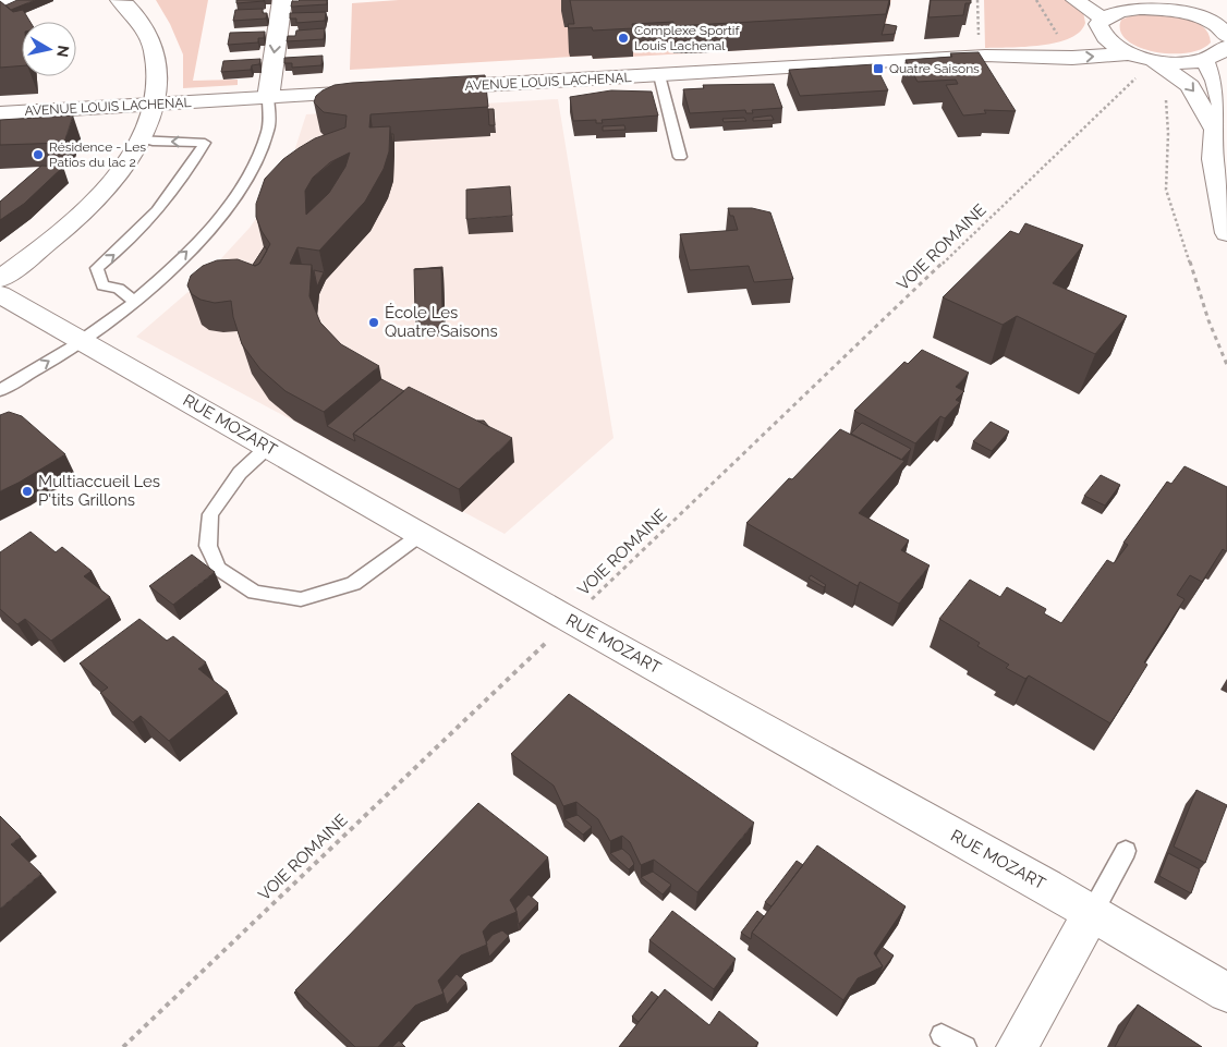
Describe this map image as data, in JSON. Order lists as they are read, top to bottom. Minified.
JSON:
{"streets":{"street":["AVENUE LOUIS LACHENAL","RUE MOZART"],"path":["VOIE ROMAINE"]},"crossings":[["VOIE ROMAINE","RUE MOZART"]],"places":{"other":["Complexe Sportif Louis Lachenal","Résidence - Les Patios du lac 2","École Les Quatre Saisons","Multiaccueil Les P'tits Grillons"],"transit":["Quatre Saisons"]},"north":"right"}
